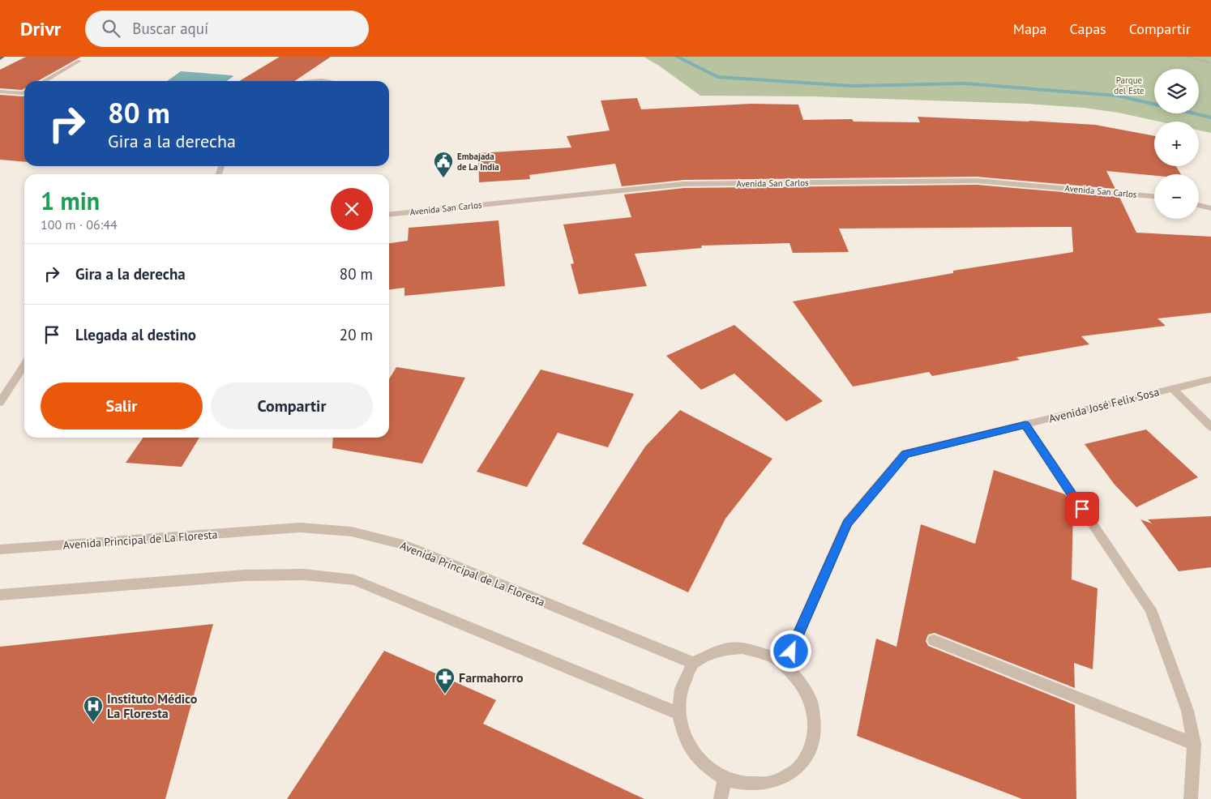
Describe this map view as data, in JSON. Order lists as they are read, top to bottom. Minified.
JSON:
{"streets":{"street":["Avenida San Carlos","Avenida José Felix Sosa","Avenida Principal de La Floresta"]},"crossings":[["Avenida José Felix Sosa","Avenida Principal de La Floresta"]],"parks":["Parque del Este"],"places":{"public building":["Embajada de La India"],"pharmacy":["Farmahorro"],"hospital":["Instituto Médico La Floresta"]},"page":{"header":"Drivr","search":"Buscar aquí","nav":["Mapa","Capas","Compartir"],"map_buttons":["+","−"],"turn":["80 m","Gira a la derecha"],"heading":["1 min","100 m · 06:44"],"list":[{"name":"Gira a la derecha","value":"80 m"},{"name":"Llegada al destino","value":"20 m"}],"buttons":["Salir","Compartir"]}}
